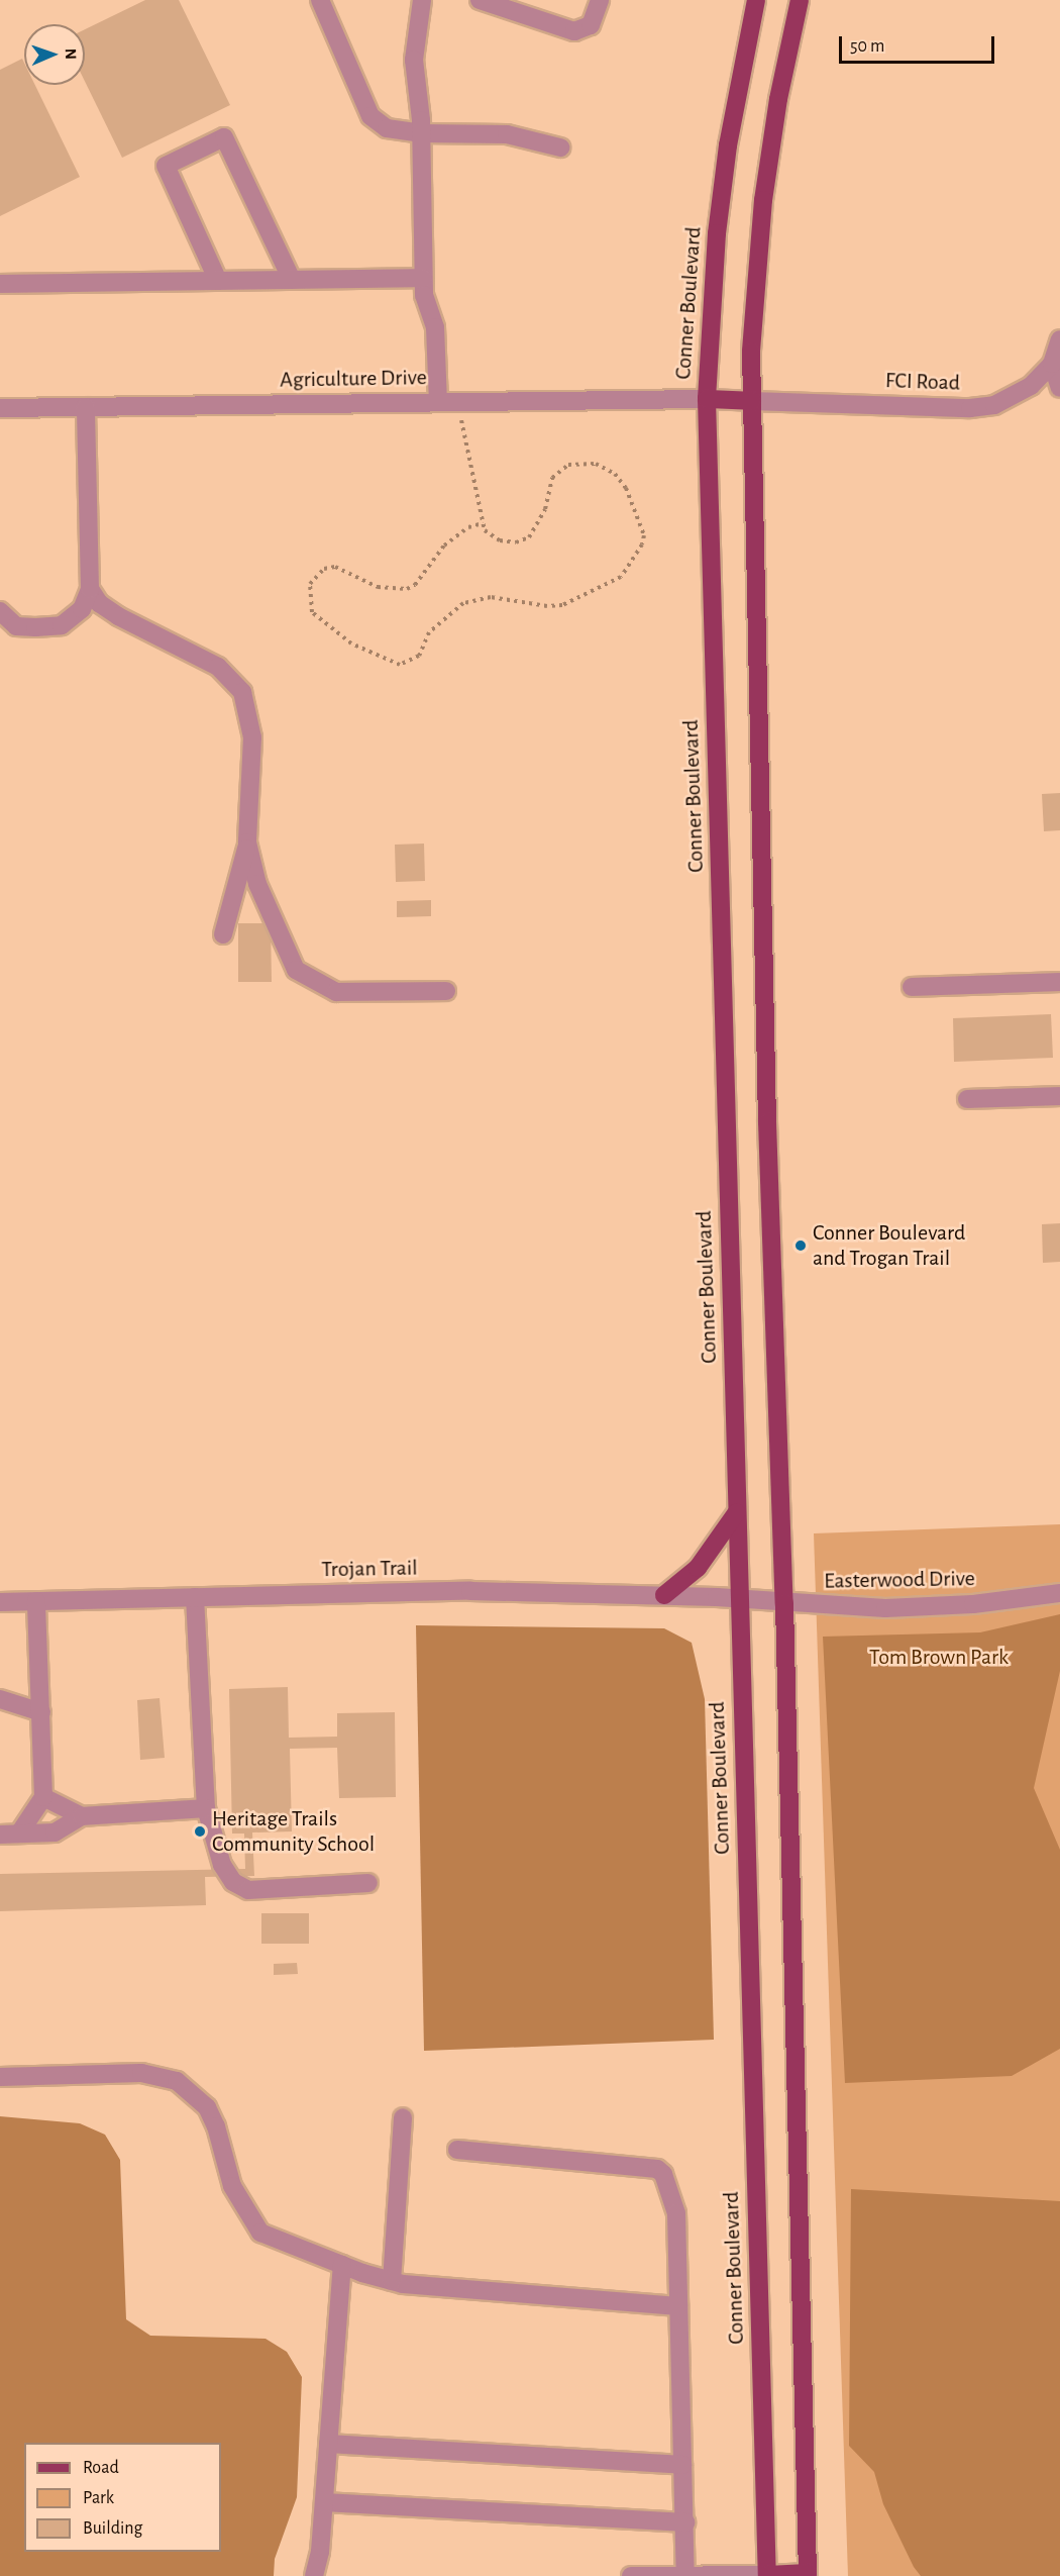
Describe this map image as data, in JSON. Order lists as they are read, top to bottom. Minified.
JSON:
{"streets":{"main road":["Conner Boulevard"],"street":["Agriculture Drive","FCI Road","Trojan Trail","Easterwood Drive"]},"crossings":[["Conner Boulevard","Agriculture Drive"],["Conner Boulevard","Trojan Trail"],["Conner Boulevard","Easterwood Drive"],["Trojan Trail","Easterwood Drive"]],"parks":["Tom Brown Park"],"places":["Conner Boulevard and Trogan Trail","Heritage Trails Community School"],"legend":["Road","Park","Building"],"scale_bar":"50 m","north":"right"}
